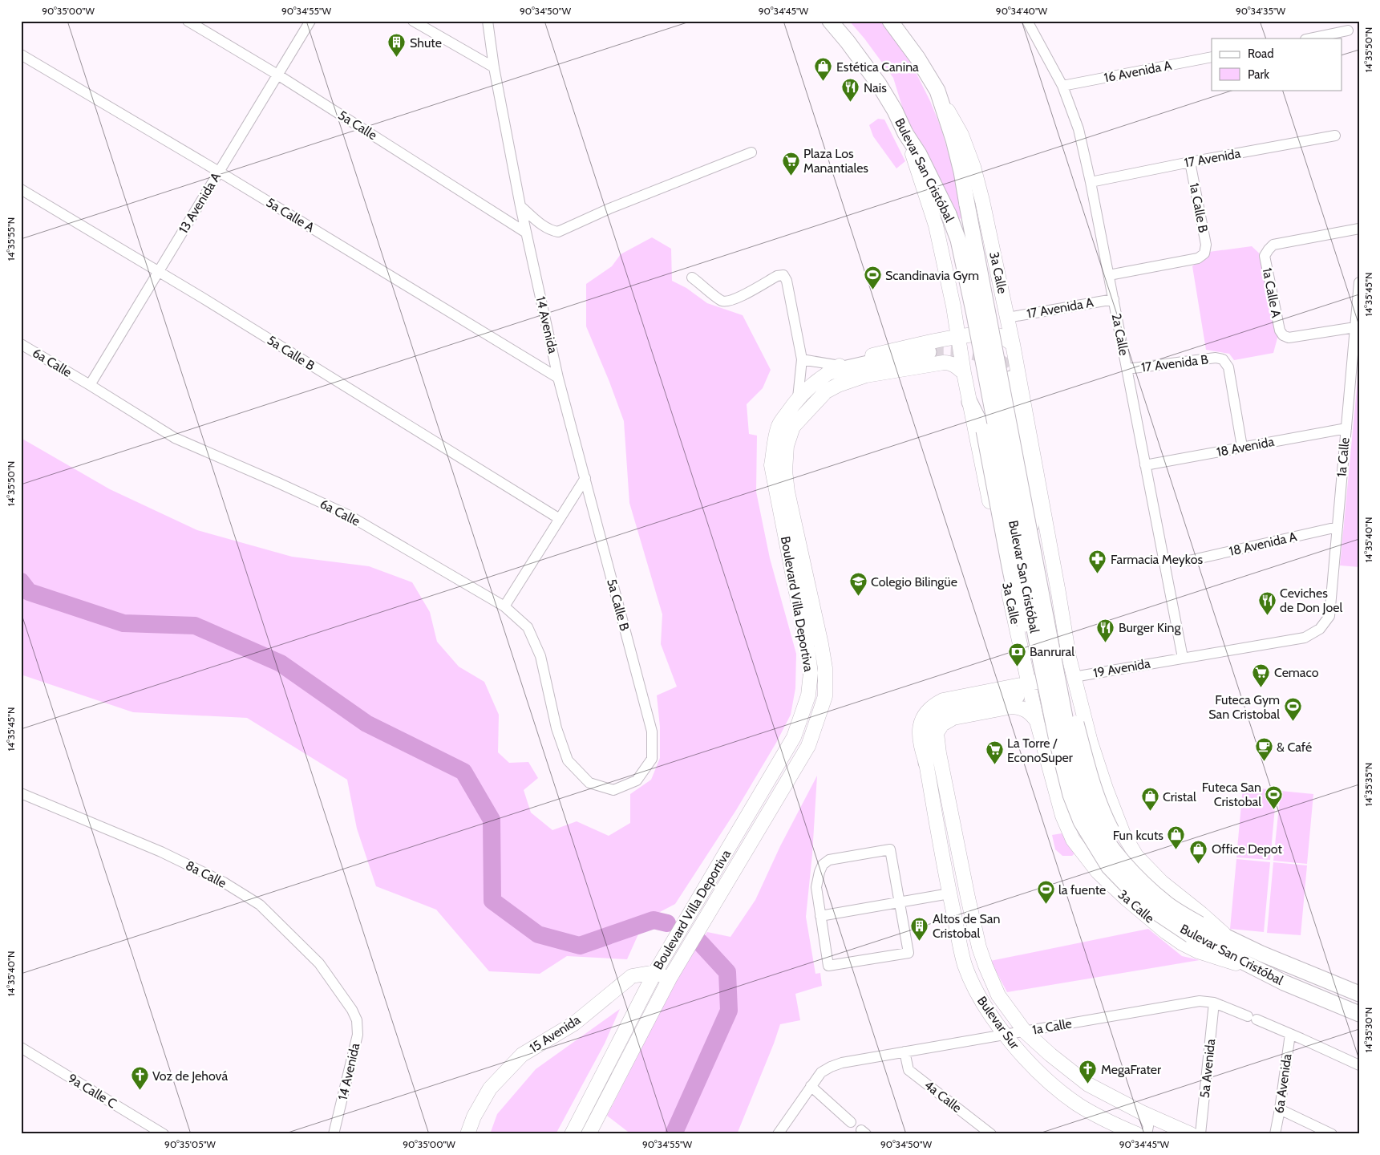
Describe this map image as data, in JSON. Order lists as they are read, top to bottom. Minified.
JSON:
{"streets":{"main road":["Bulevar San Cristóbal","3a Calle","Boulevard Villa Deportiva","19 Avenida","Bulevar Sur","15 Avenida"],"street":["16 Avenida A","5a Calle","17 Avenida","13 Avenida A","1a Calle B","5a Calle A","1a Calle A","17 Avenida A","14 Avenida","2a Calle","5a Calle B","6a Calle","17 Avenida B","18 Avenida","1a Calle","18 Avenida A","8a Calle","5a Avenida","6a Avenida","9a Calle C","4a Calle"]},"crossings":[["16 Avenida A","2a Calle"],["5a Calle","13 Avenida A"],["5a Calle","14 Avenida"],["17 Avenida","1a Calle B"],["17 Avenida","2a Calle"],["Bulevar San Cristóbal","3a Calle"],["13 Avenida A","5a Calle A"],["13 Avenida A","5a Calle B"],["13 Avenida A","6a Calle"],["1a Calle B","2a Calle"],["5a Calle A","14 Avenida"],["3a Calle","17 Avenida A"],["3a Calle","Boulevard Villa Deportiva"],["3a Calle","19 Avenida"],["3a Calle","Bulevar Sur"],["1a Calle A","1a Calle"],["17 Avenida A","2a Calle"],["14 Avenida","5a Calle B"],["14 Avenida","8a Calle"],["2a Calle","17 Avenida B"],["2a Calle","18 Avenida"],["2a Calle","19 Avenida"],["5a Calle B","6a Calle"],["17 Avenida B","18 Avenida"],["18 Avenida","1a Calle"],["1a Calle","18 Avenida A"],["1a Calle","19 Avenida"],["1a Calle","Bulevar Sur"],["1a Calle","5a Avenida"],["1a Calle","6a Avenida"],["1a Calle","4a Calle"],["Boulevard Villa Deportiva","15 Avenida"],["19 Avenida","Bulevar Sur"]],"places":{"building":["Shute","Altos de San Cristobal"],"shop":["Estética Canina","Cristal","Fun kcuts","Office Depot"],"restaurant":["Nais","Ceviches de Don Joel","Burger King"],"supermarket":["Plaza Los Manantiales","Cemaco","La Torre / EconoSuper"],"sports":["Scandinavia Gym","Futeca Gym San Cristobal","Futeca San Cristobal","la fuente"],"pharmacy":["Farmacia Meykos"],"school or university":["Colegio Bilingüe"],"bank":["Banrural"],"cafe":["& Café"],"church":["MegaFrater","Voz de Jehová"]},"legend":["Road","Park"],"coordinates":["90°35'00\"W","90°34'55\"W","90°34'50\"W","90°34'45\"W","90°34'40\"W","90°34'35\"W","14°35'50\"N","14°35'55\"N","14°35'45\"N","14°35'40\"N","14°35'35\"N","14°35'30\"N","90°35'05\"W"]}
